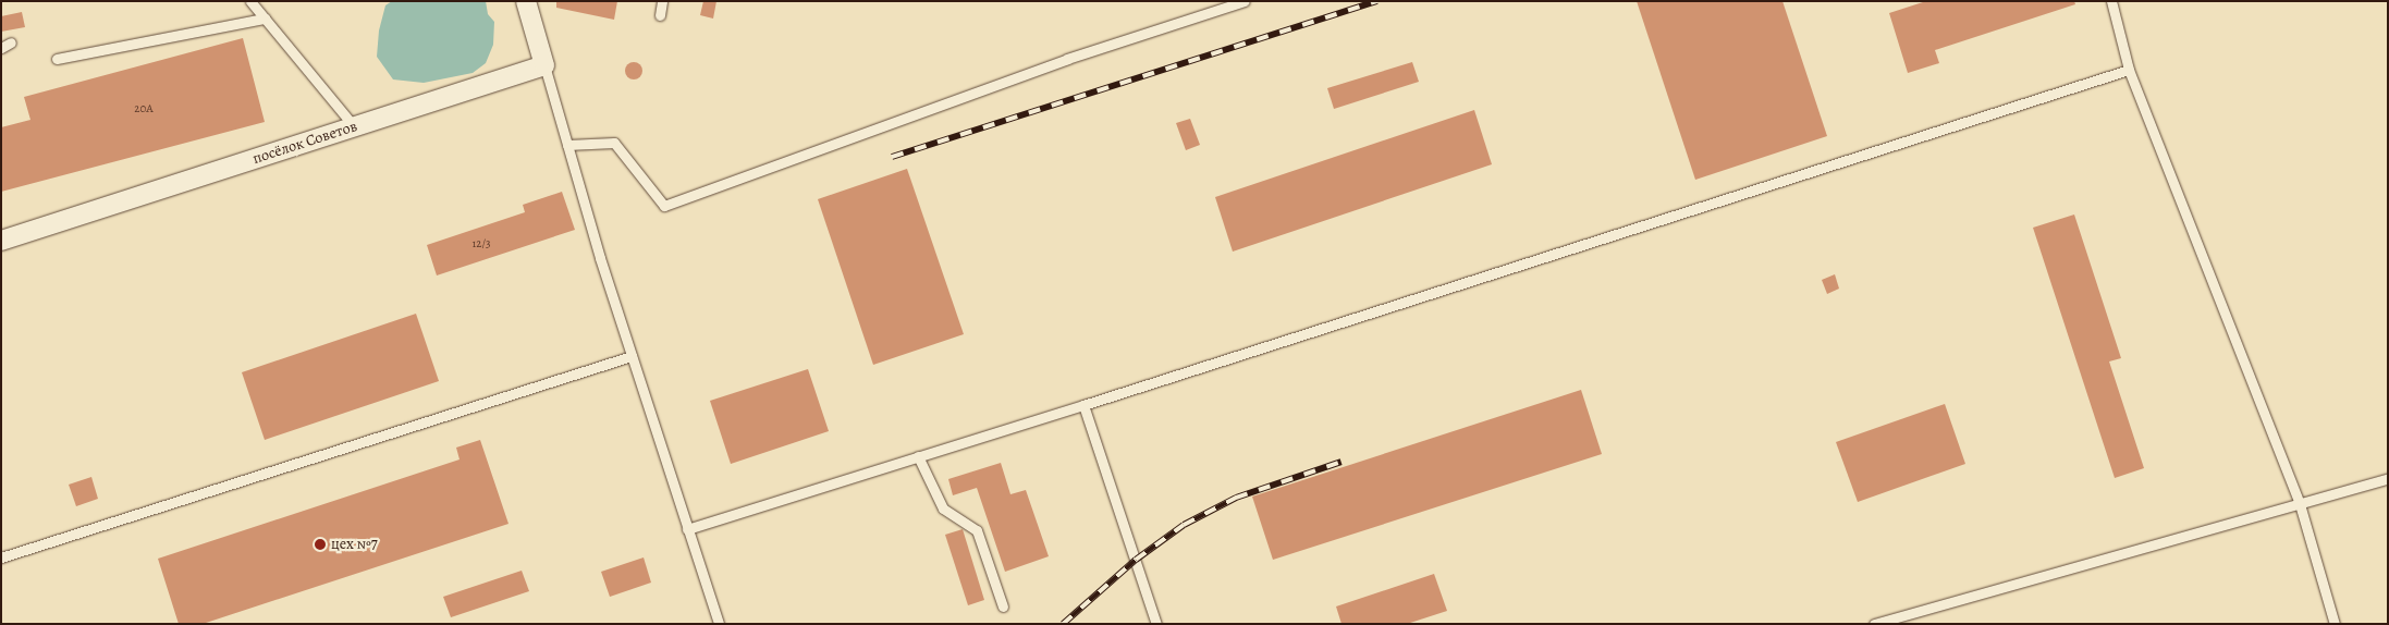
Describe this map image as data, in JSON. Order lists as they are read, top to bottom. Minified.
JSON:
{"streets":{"street":["посёлок Советов"]},"places":["цех №7"],"house_numbers":["20А","12/3"]}
